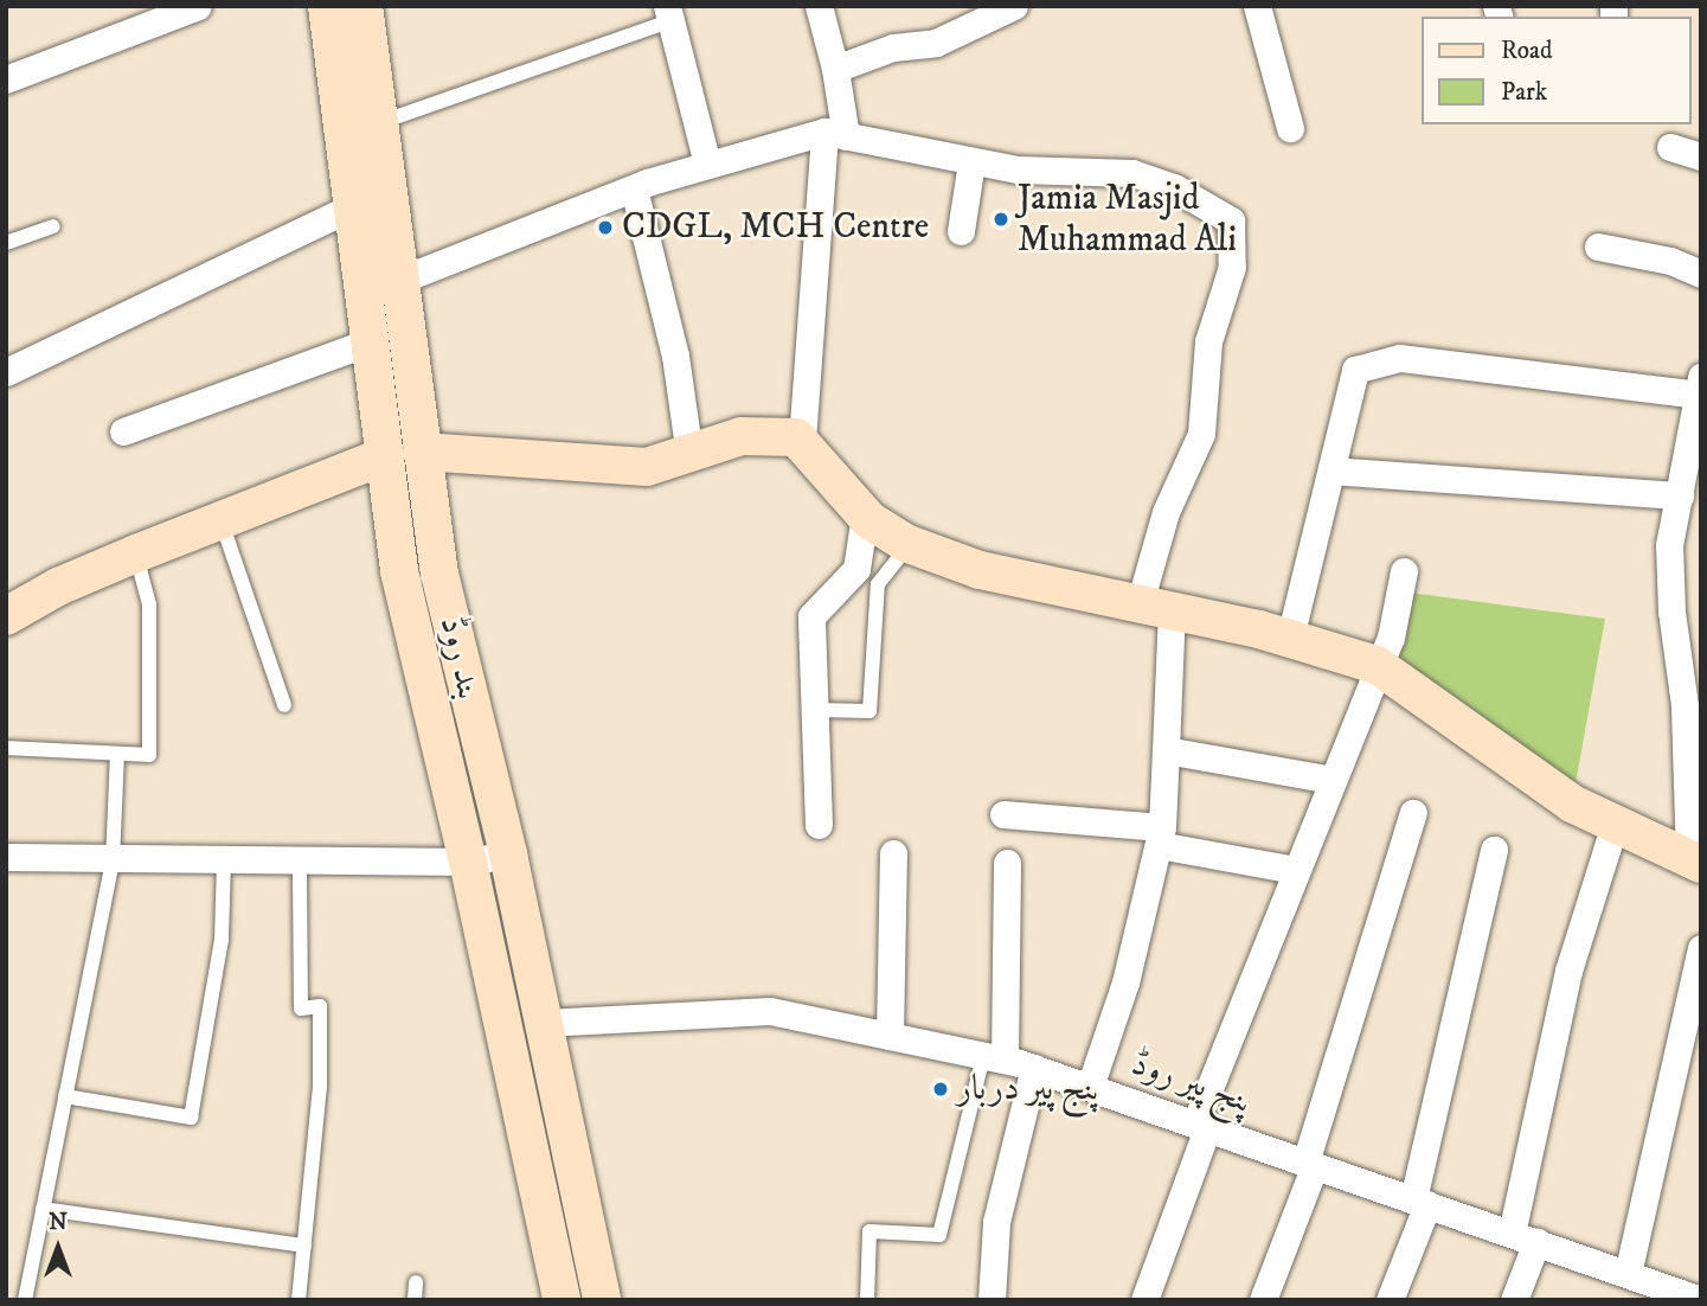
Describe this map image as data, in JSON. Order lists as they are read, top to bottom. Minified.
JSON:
{"streets":{"main road":["بند روڈ"],"street":["پنج پیر روڈ"]},"crossings":[["بند روڈ","پنج پیر روڈ"]],"places":["Jamia Masjid Muhammad Ali","CDGL, MCH Centre","پنج پیر دربار"],"legend":["Road","Park"],"north":"top"}
